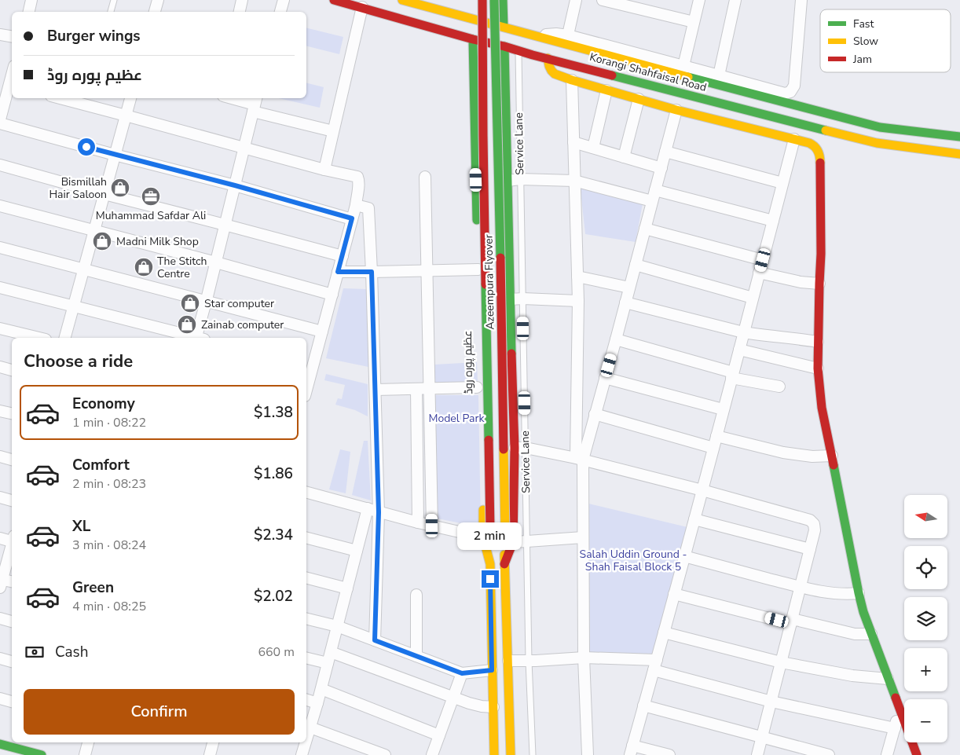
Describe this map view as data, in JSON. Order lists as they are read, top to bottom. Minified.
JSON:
{"streets":{"main road":["Korangi Shahfaisal Road","Azeempura Flyover","عظیم پورہ روڈ"],"lane":["Service Lane"]},"crossings":[["Korangi Shahfaisal Road","Service Lane"],["Korangi Shahfaisal Road","عظیم پورہ روڈ"],["Azeempura Flyover","عظیم پورہ روڈ"]],"parks":["Model Park","Salah Uddin Ground - Shah Faisal Block 5"],"places":{"shop":["Bismillah Hair Saloon","Madni Milk Shop","The Stitch Centre","Star computer","Zainab computer"],"office":["Muhammad Safdar Ali"]},"legend":["Fast","Slow","Jam"],"north":"left","page":{"banner":["Burger wings","عظیم پورہ روڈ"],"heading":"Choose a ride","list":[{"name":"Economy","note":"1 min · 08:22","value":"$1.38"},{"name":"Comfort","note":"2 min · 08:23","value":"$1.86"},{"name":"XL","note":"3 min · 08:24","value":"$2.34"},{"name":"Green","note":"4 min · 08:25","value":"$2.02"}],"map_buttons":["+","−"],"bubble":"2 min","pay":["Cash","660 m"],"buttons":"Confirm"}}
